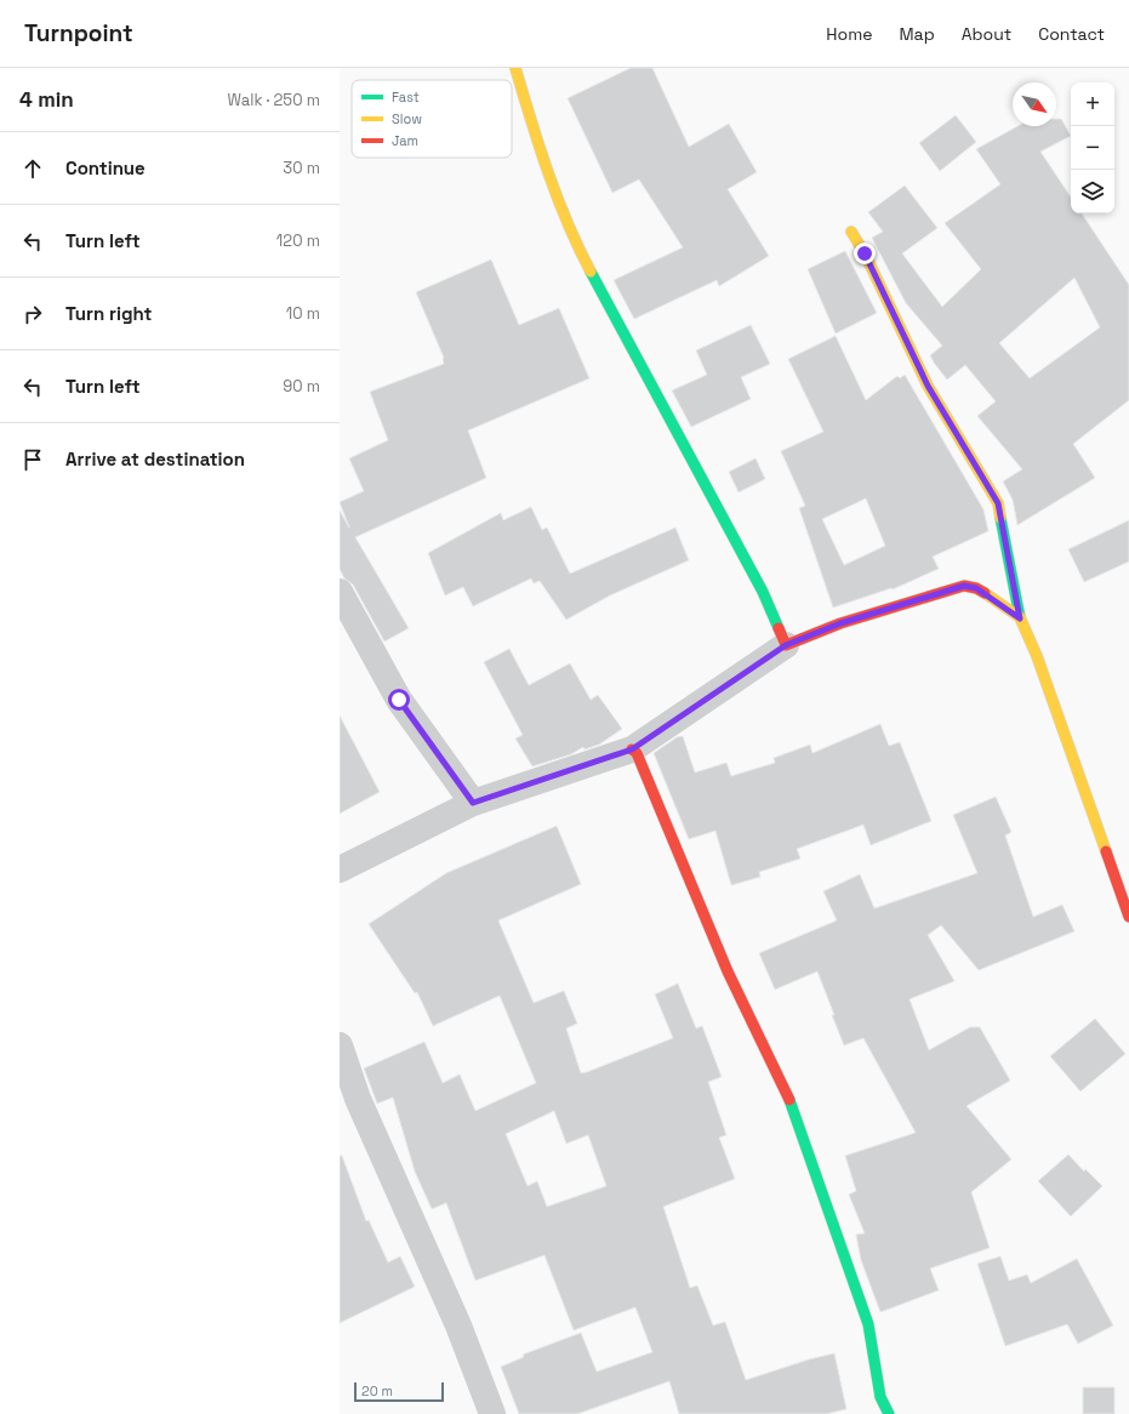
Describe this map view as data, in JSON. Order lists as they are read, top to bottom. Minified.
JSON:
{"legend":["Fast","Slow","Jam"],"scale_bar":"20 m","north":"bottom right","page":{"header":"Turnpoint","nav":["Home","Map","About","Contact"],"heading":["4 min","Walk · 250 m"],"map_buttons":["+","−"],"list":[["Continue","30 m"],["Turn left","120 m"],["Turn right","10 m"],["Turn left","90 m"],"Arrive at destination"],"scale":"20 m"}}
